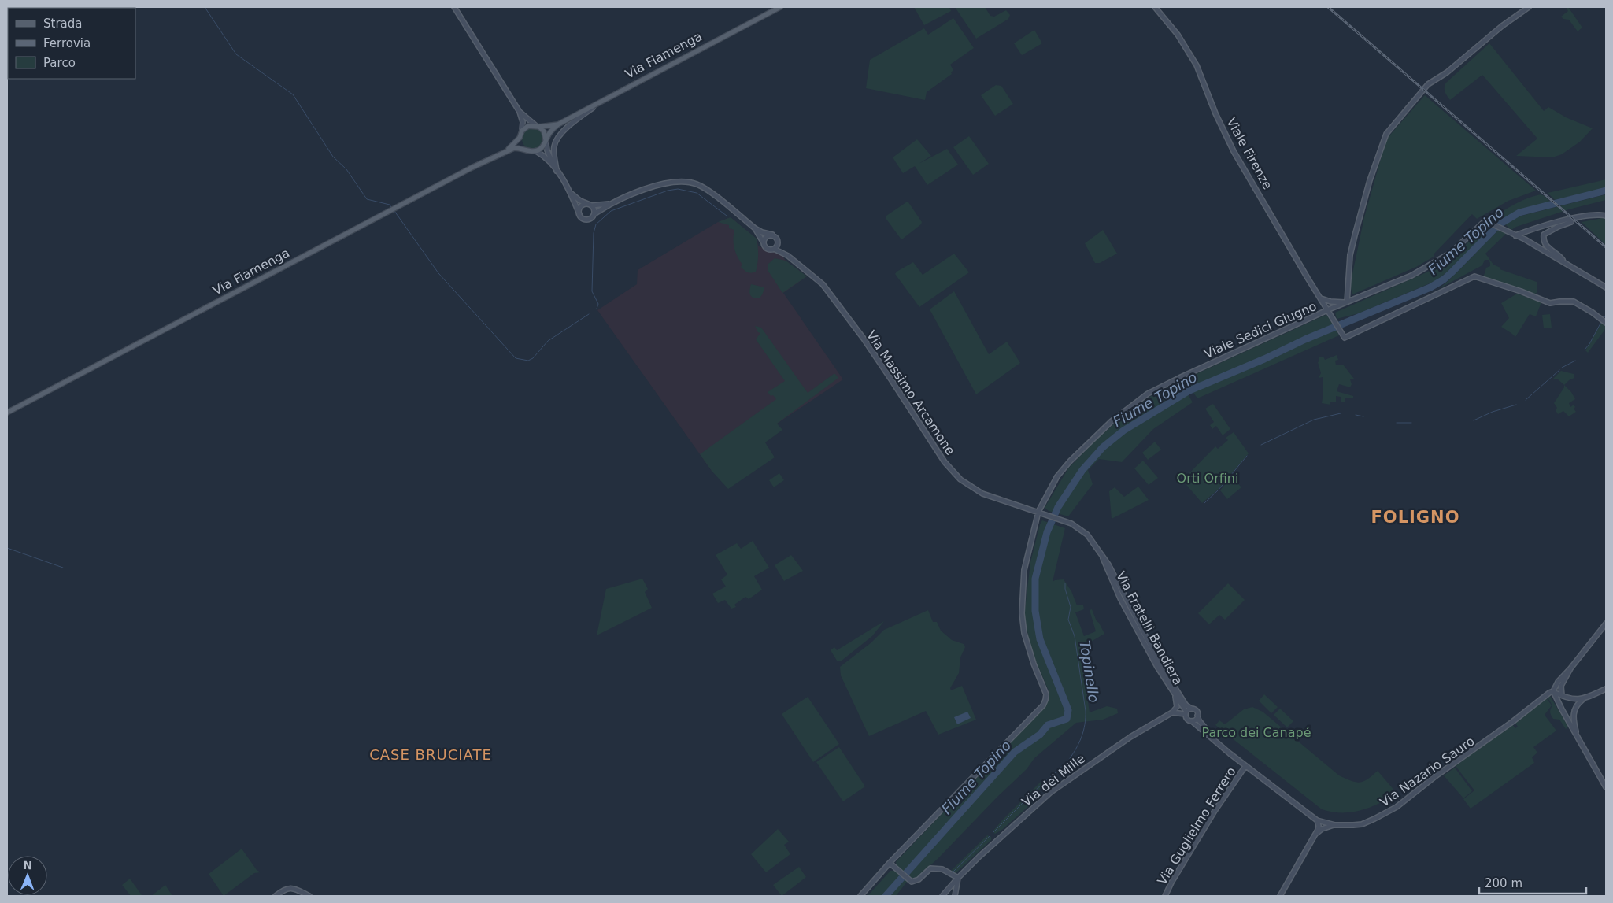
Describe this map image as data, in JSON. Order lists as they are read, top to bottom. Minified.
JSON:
{"streets":{"main road":["Via Fiamenga","Viale Firenze","Viale Sedici Giugno","Via Massimo Arcamone","Via Fratelli Bandiera","Via Nazario Sauro","Via dei Mille","Via Guglielmo Ferrero"]},"crossings":[["Viale Firenze","Viale Sedici Giugno"],["Viale Sedici Giugno","Via Massimo Arcamone"],["Viale Sedici Giugno","Via Fratelli Bandiera"],["Via Massimo Arcamone","Via Fratelli Bandiera"],["Via Fratelli Bandiera","Via Nazario Sauro"],["Via Nazario Sauro","Via Guglielmo Ferrero"]],"districts":["FOLIGNO","CASE BRUCIATE"],"water":["Fiume Topino","Topinello"],"parks":["Orti Orfini","Parco dei Canapé"],"legend":["Strada","Ferrovia","Parco"],"scale_bar":"200 m","north":"top"}
